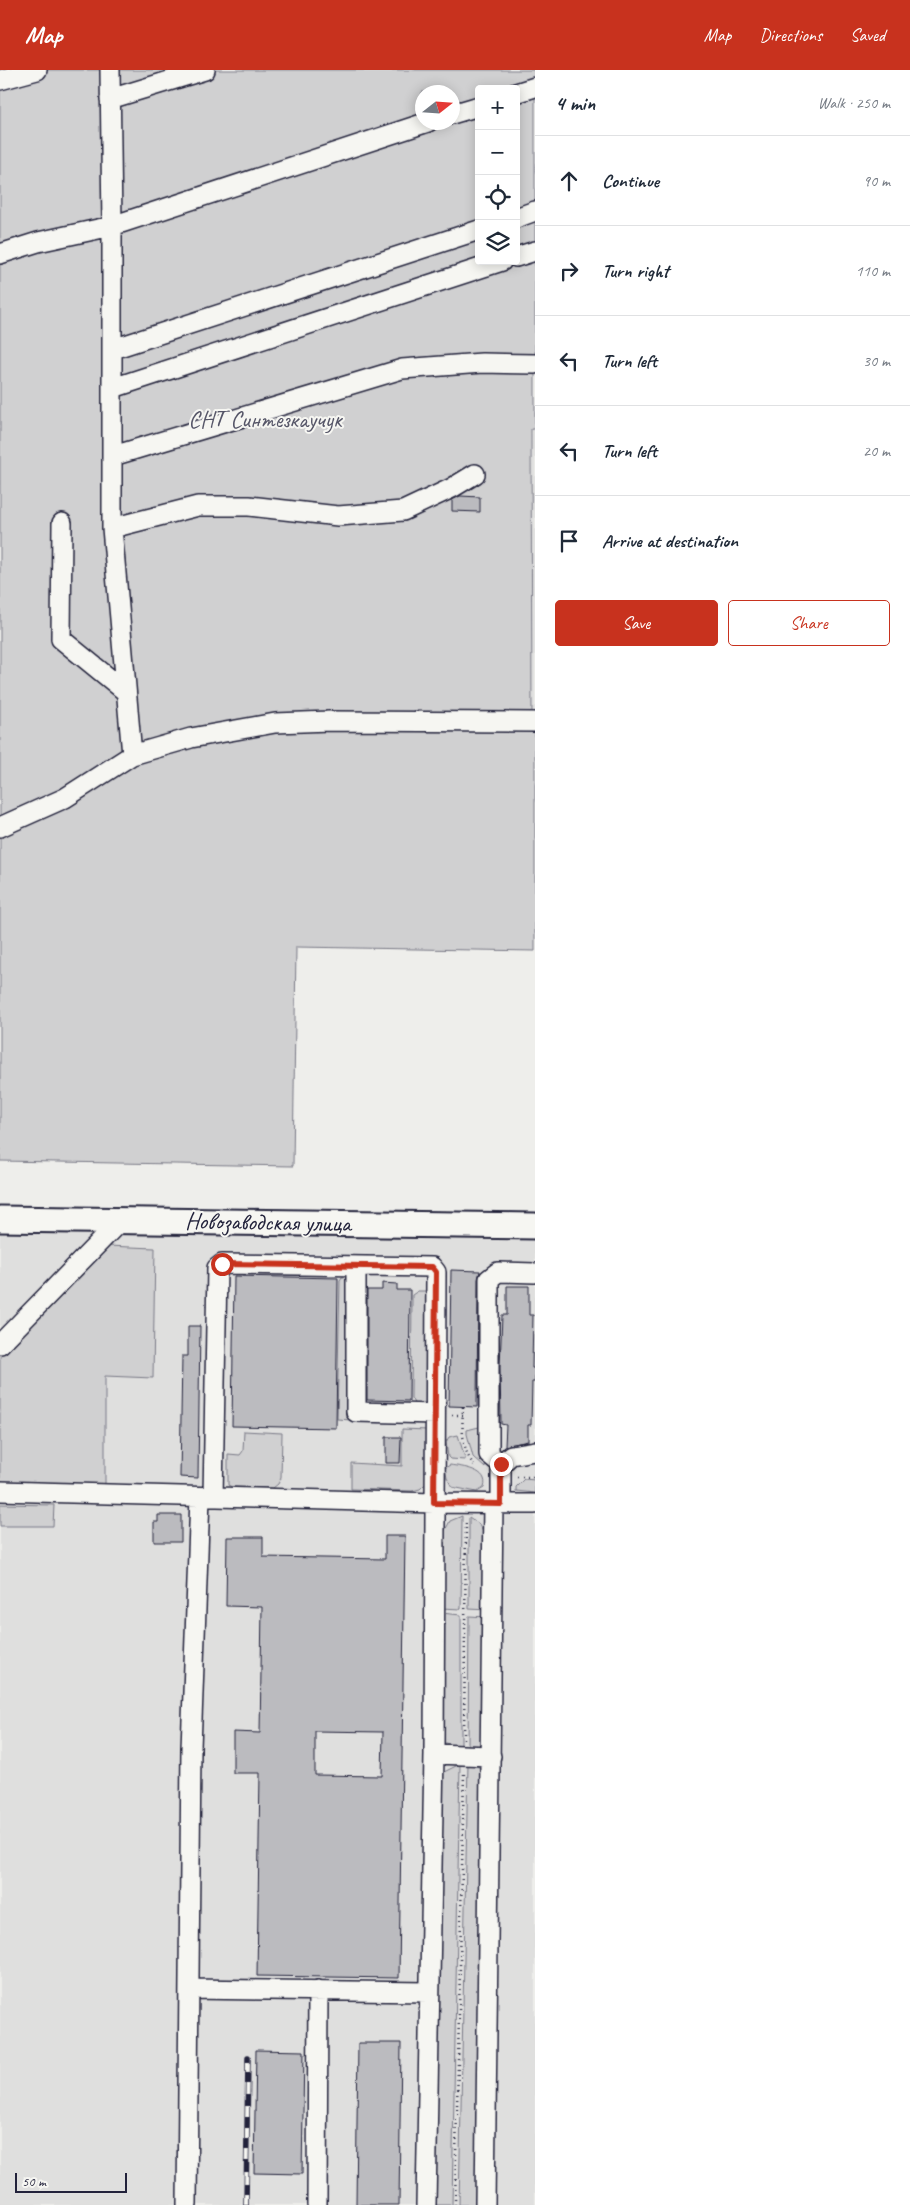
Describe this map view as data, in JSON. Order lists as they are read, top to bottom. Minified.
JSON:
{"streets":{"main road":["Новозаводская улица"]},"parks":["СНТ Синтезкаучук"],"scale_bar":"50 m","north":"right","page":{"header":"Map","nav":["Map","Directions","Saved"],"heading":["4 min","Walk · 250 m"],"map_buttons":["+","−"],"list":[["Continue","90 m"],["Turn right","110 m"],["Turn left","30 m"],["Turn left","20 m"],"Arrive at destination"],"buttons":["Save","Share"],"scale":"50 m"}}
